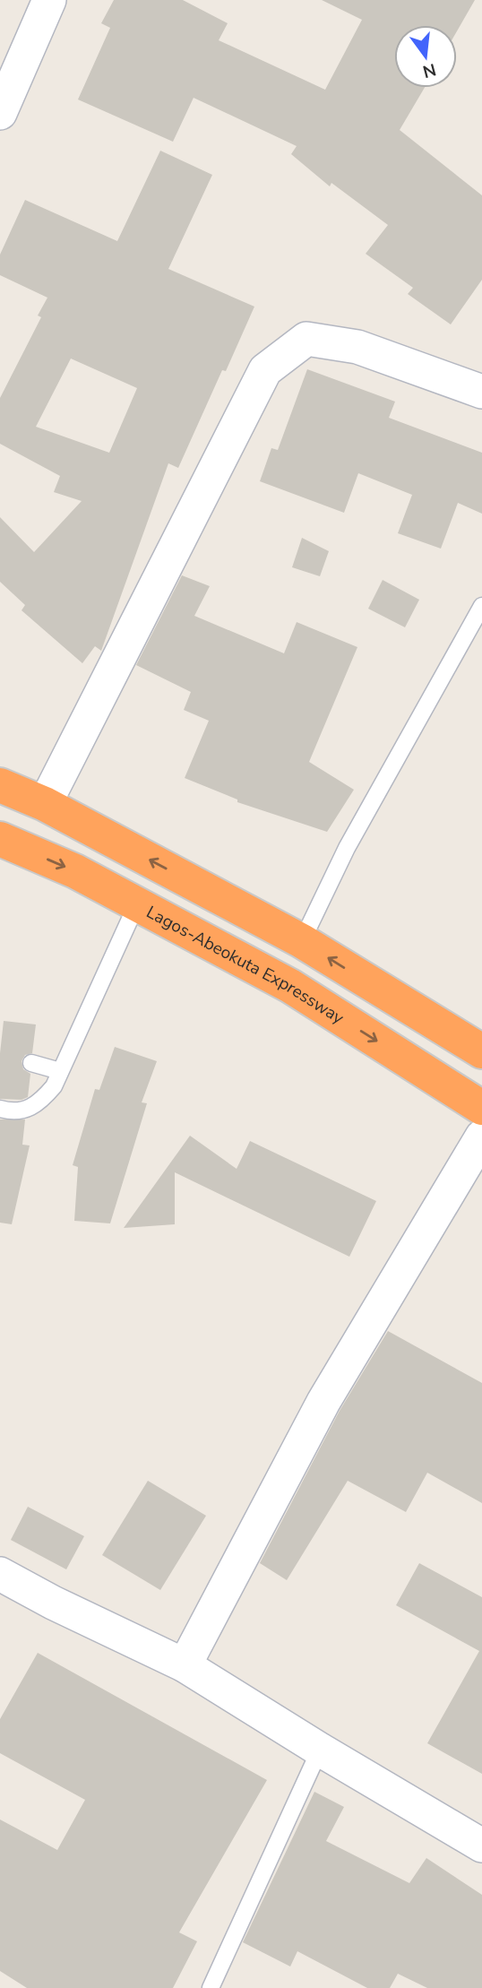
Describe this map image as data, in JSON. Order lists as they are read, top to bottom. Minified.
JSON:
{"streets":{"highway":["Lagos-Abeokuta Expressway"]},"north":"bottom"}
